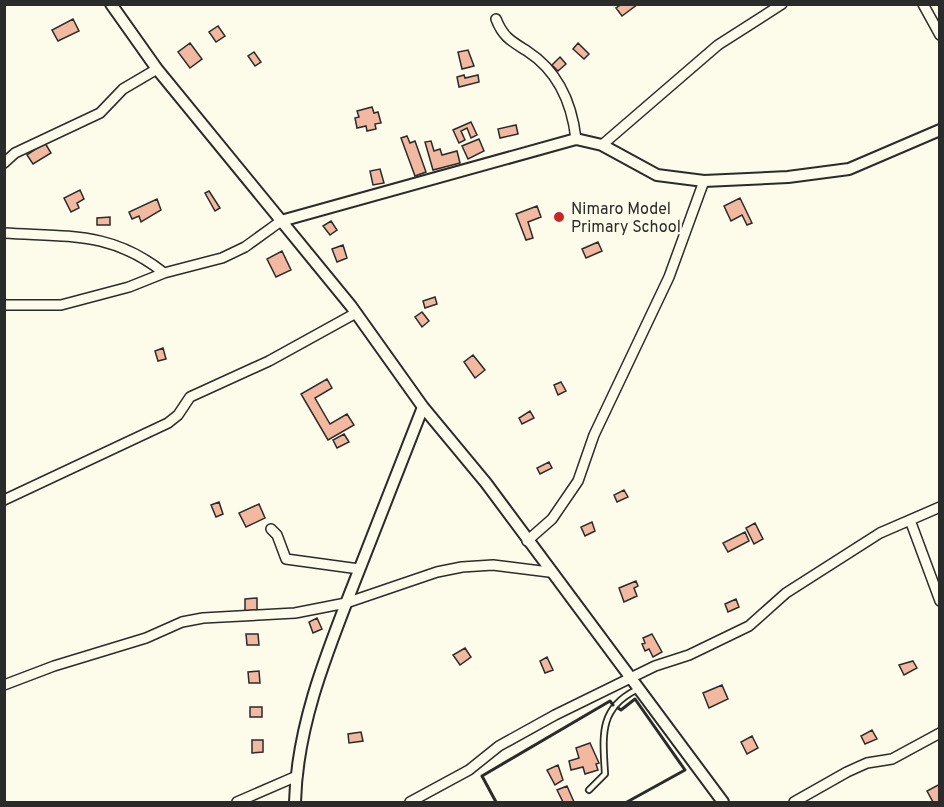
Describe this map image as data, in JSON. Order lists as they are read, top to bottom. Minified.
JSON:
{"places":["Nimaro Model Primary School"]}
